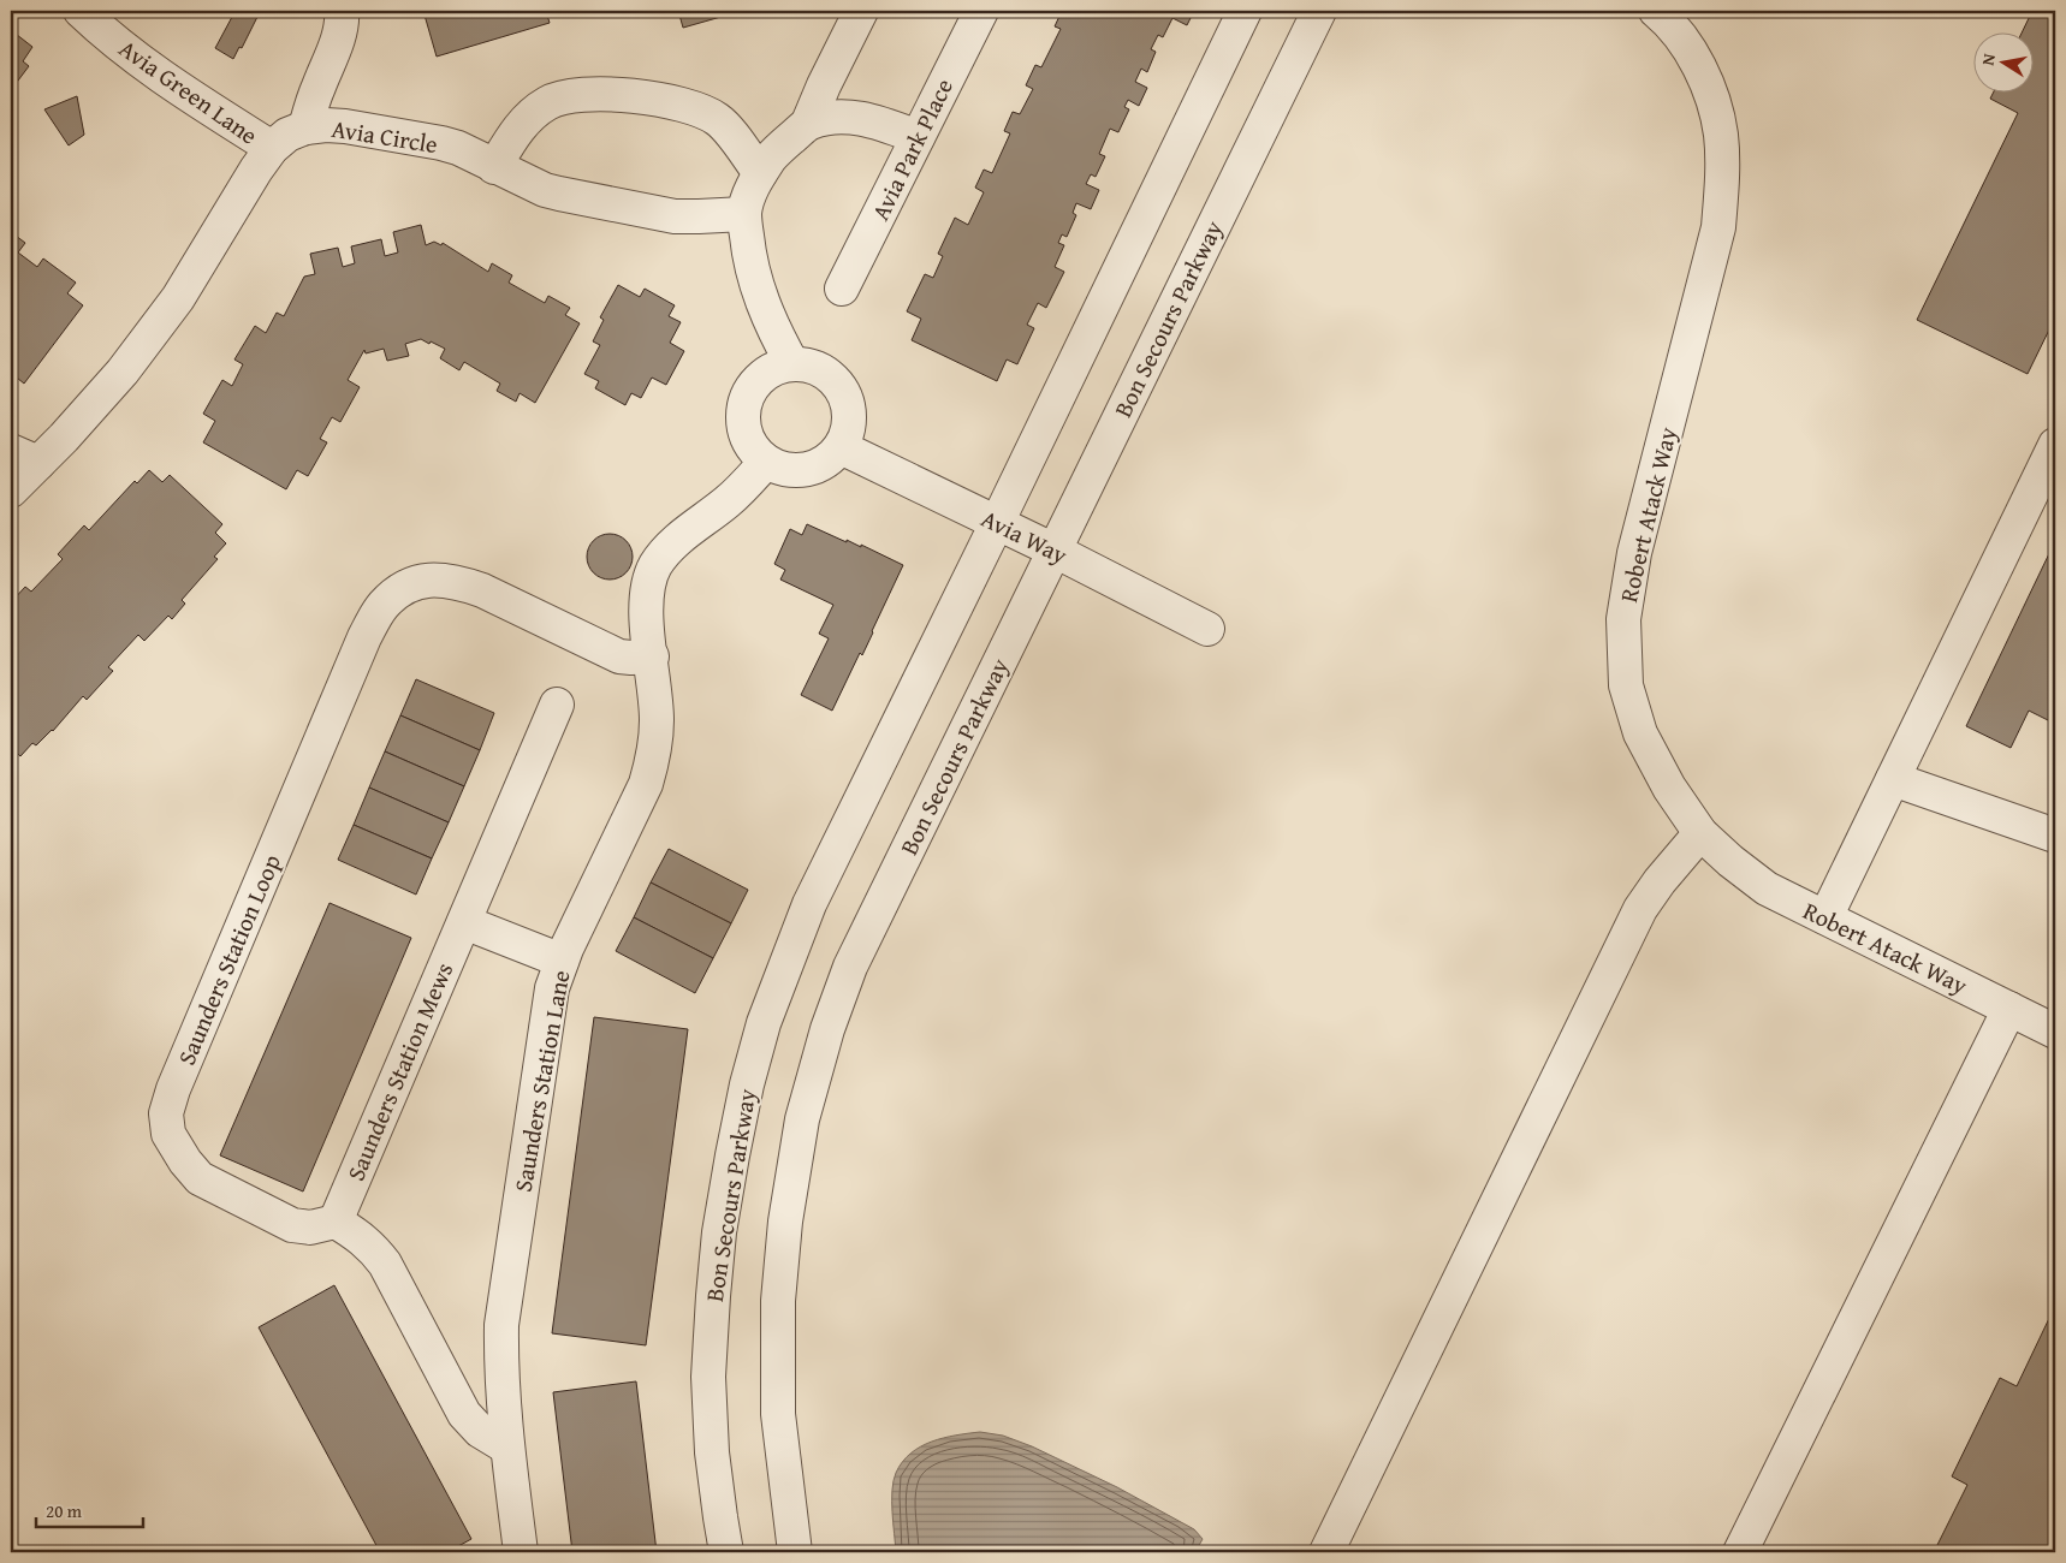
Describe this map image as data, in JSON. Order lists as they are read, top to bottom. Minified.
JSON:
{"streets":{"street":["Avia Green Lane","Avia Circle","Avia Park Place","Bon Secours Parkway","Robert Atack Way","Avia Way","Saunders Station Loop","Saunders Station Mews","Saunders Station Lane"]},"crossings":[["Avia Green Lane","Avia Circle"],["Bon Secours Parkway","Avia Way"],["Avia Way","Saunders Station Lane"],["Saunders Station Loop","Saunders Station Mews"],["Saunders Station Loop","Saunders Station Lane"]],"scale_bar":"20 m","north":"left"}
